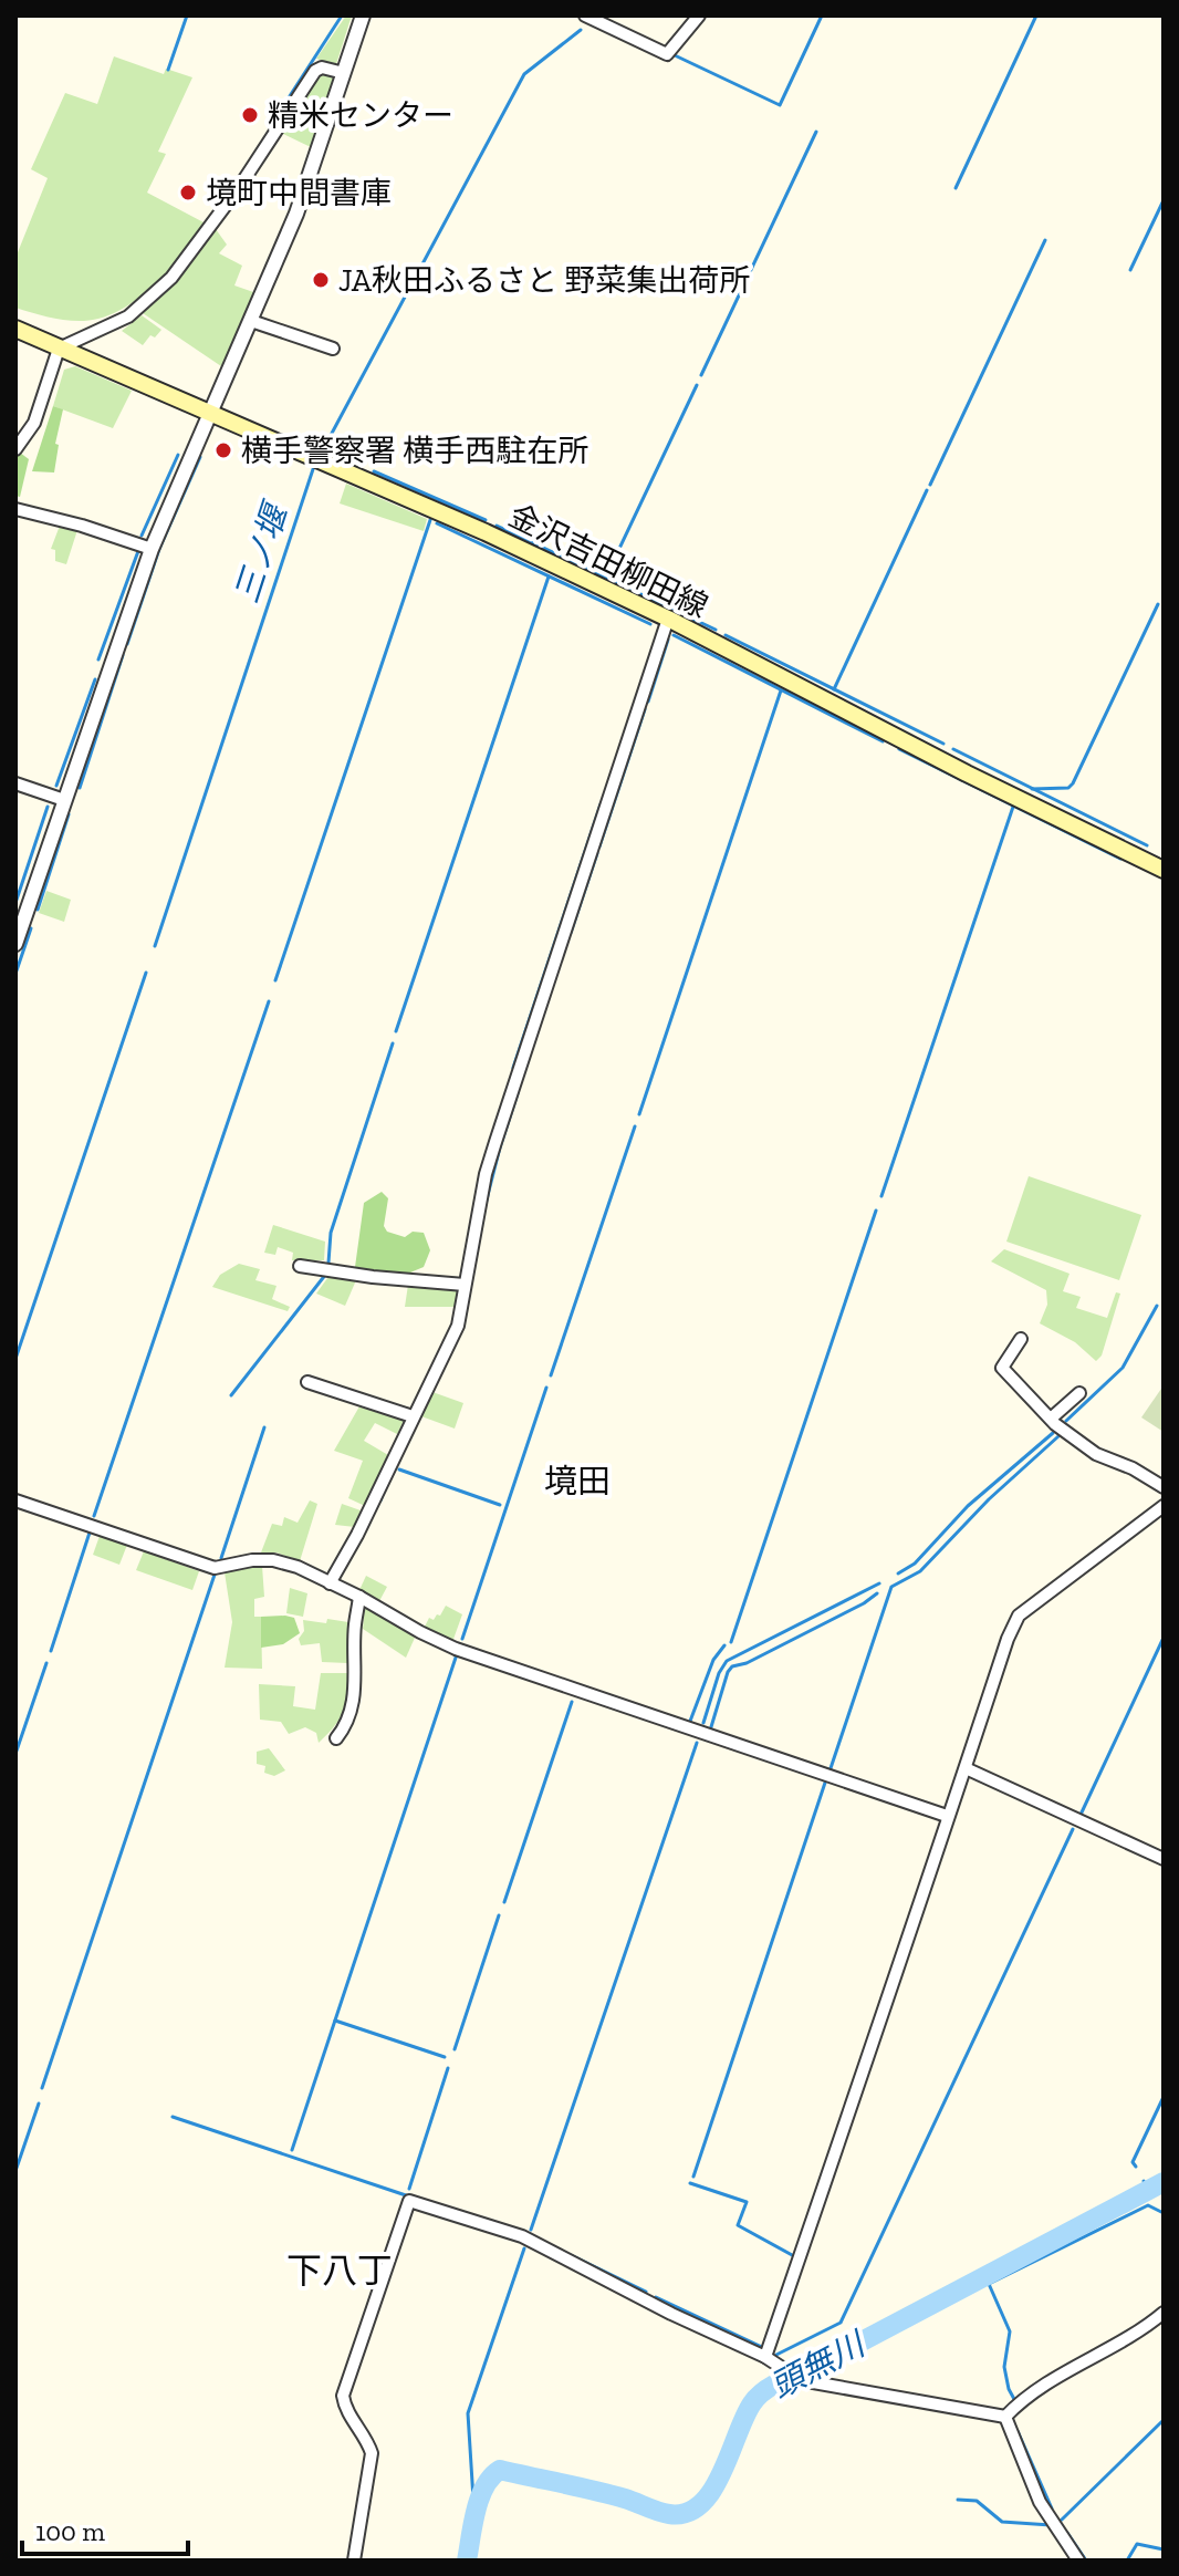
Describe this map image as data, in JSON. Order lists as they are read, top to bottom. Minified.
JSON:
{"streets":{"main road":["金沢吉田柳田線"]},"districts":["境田","下八丁"],"water":["三ノ堰","頭無川"],"places":["精米センター","境町中間書庫","JA秋田ふるさと 野菜集出荷所","横手警察署 横手西駐在所"],"scale_bar":"100 m"}
